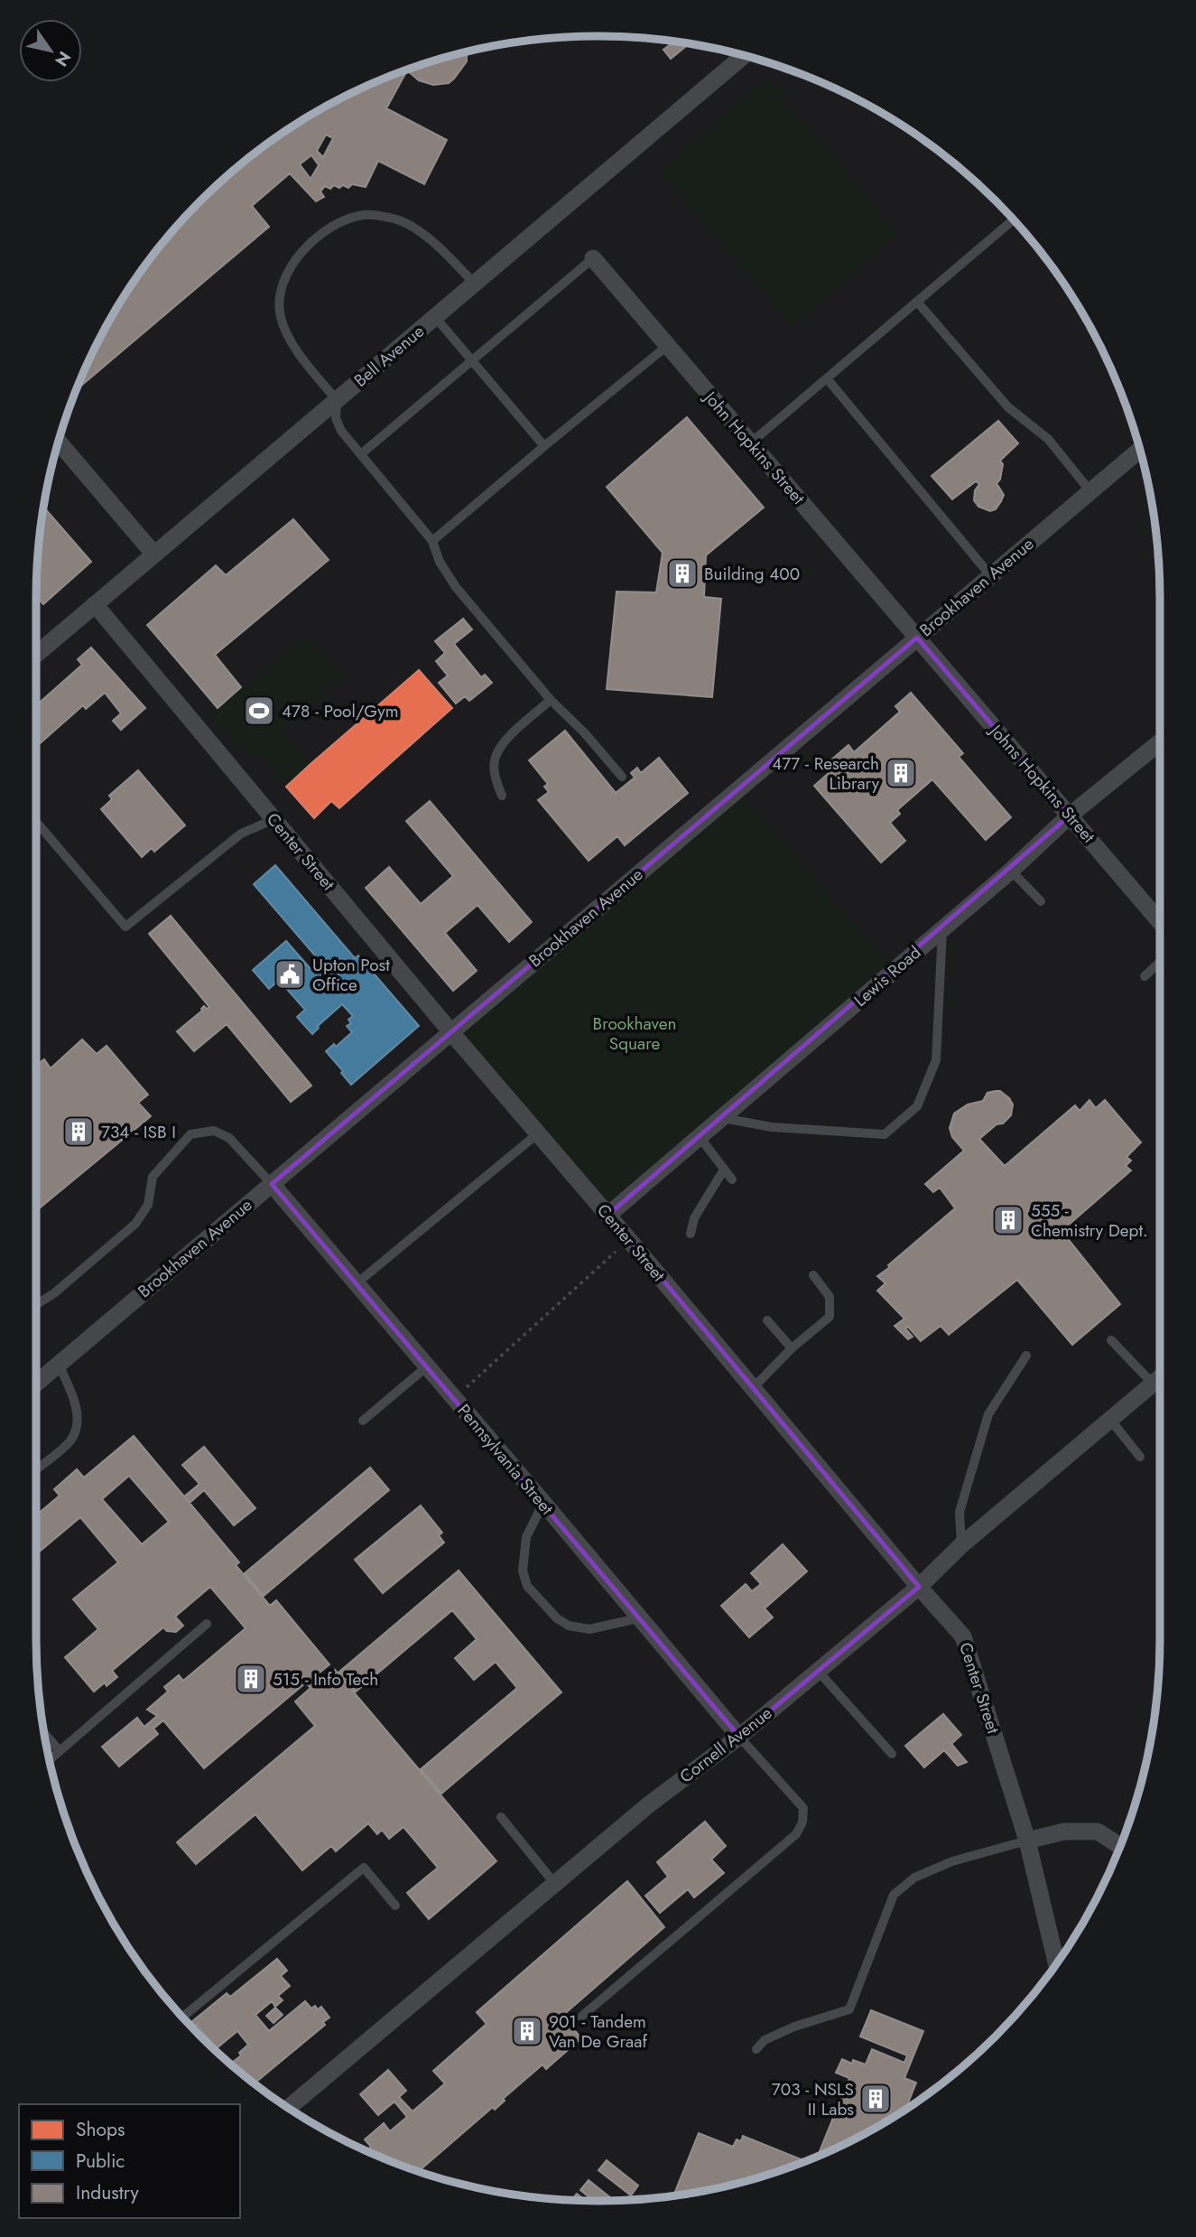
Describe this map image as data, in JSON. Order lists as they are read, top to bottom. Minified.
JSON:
{"streets":{"street":["Bell Avenue","John Hopkins Street","Brookhaven Avenue","Johns Hopkins Street","Center Street","Lewis Road","Pennsylvania Street","Cornell Avenue"]},"crossings":[["Bell Avenue","Center Street"],["John Hopkins Street","Brookhaven Avenue"],["John Hopkins Street","Johns Hopkins Street"],["Brookhaven Avenue","Johns Hopkins Street"],["Brookhaven Avenue","Center Street"],["Brookhaven Avenue","Pennsylvania Street"],["Johns Hopkins Street","Lewis Road"],["Center Street","Lewis Road"],["Center Street","Cornell Avenue"],["Pennsylvania Street","Cornell Avenue"]],"parks":["Brookhaven Square"],"places":{"building":["Building 400","477 - Research Library","734 - ISB I","555 - Chemistry Dept.","515 - Info Tech","901 - Tandem Van De Graaf","703 - NSLS II Labs"],"sports":["478 - Pool/Gym"],"public building":["Upton Post Office"]},"legend":["Shops","Public","Industry"],"north":"bottom right"}
